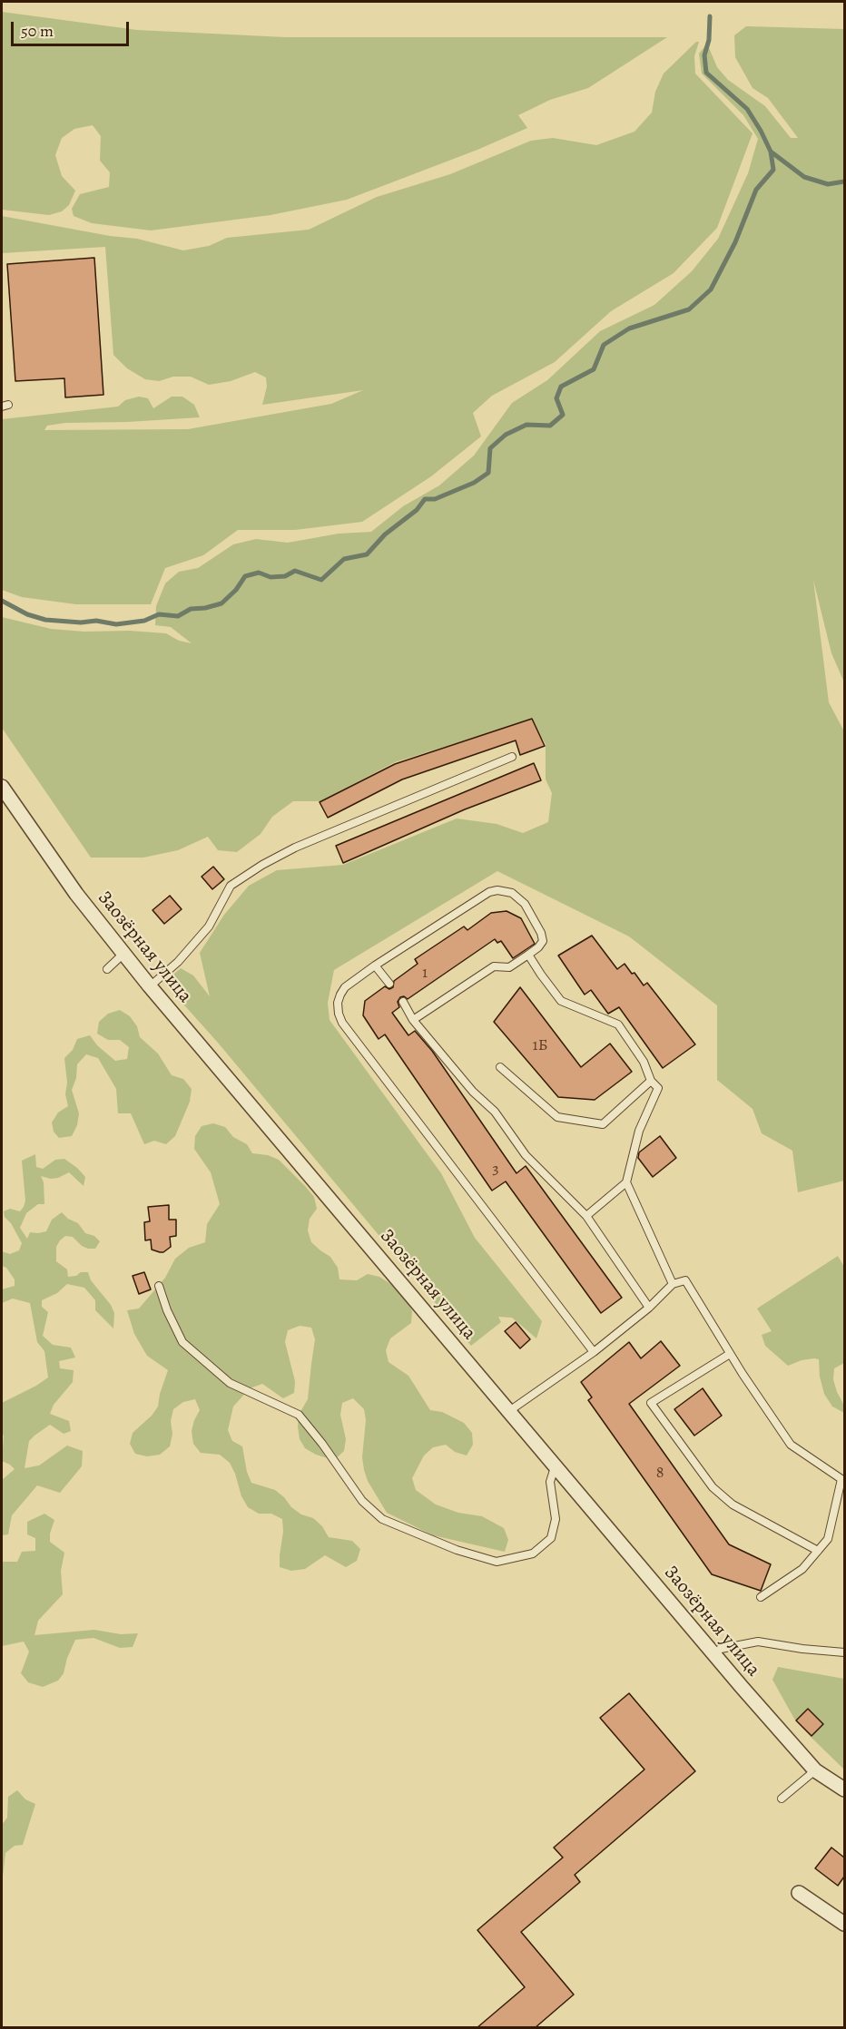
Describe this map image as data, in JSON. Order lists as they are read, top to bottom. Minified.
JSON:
{"streets":{"street":["Заозёрная улица"]},"house_numbers":["1","1Б","3","8"],"scale_bar":"50 m"}
